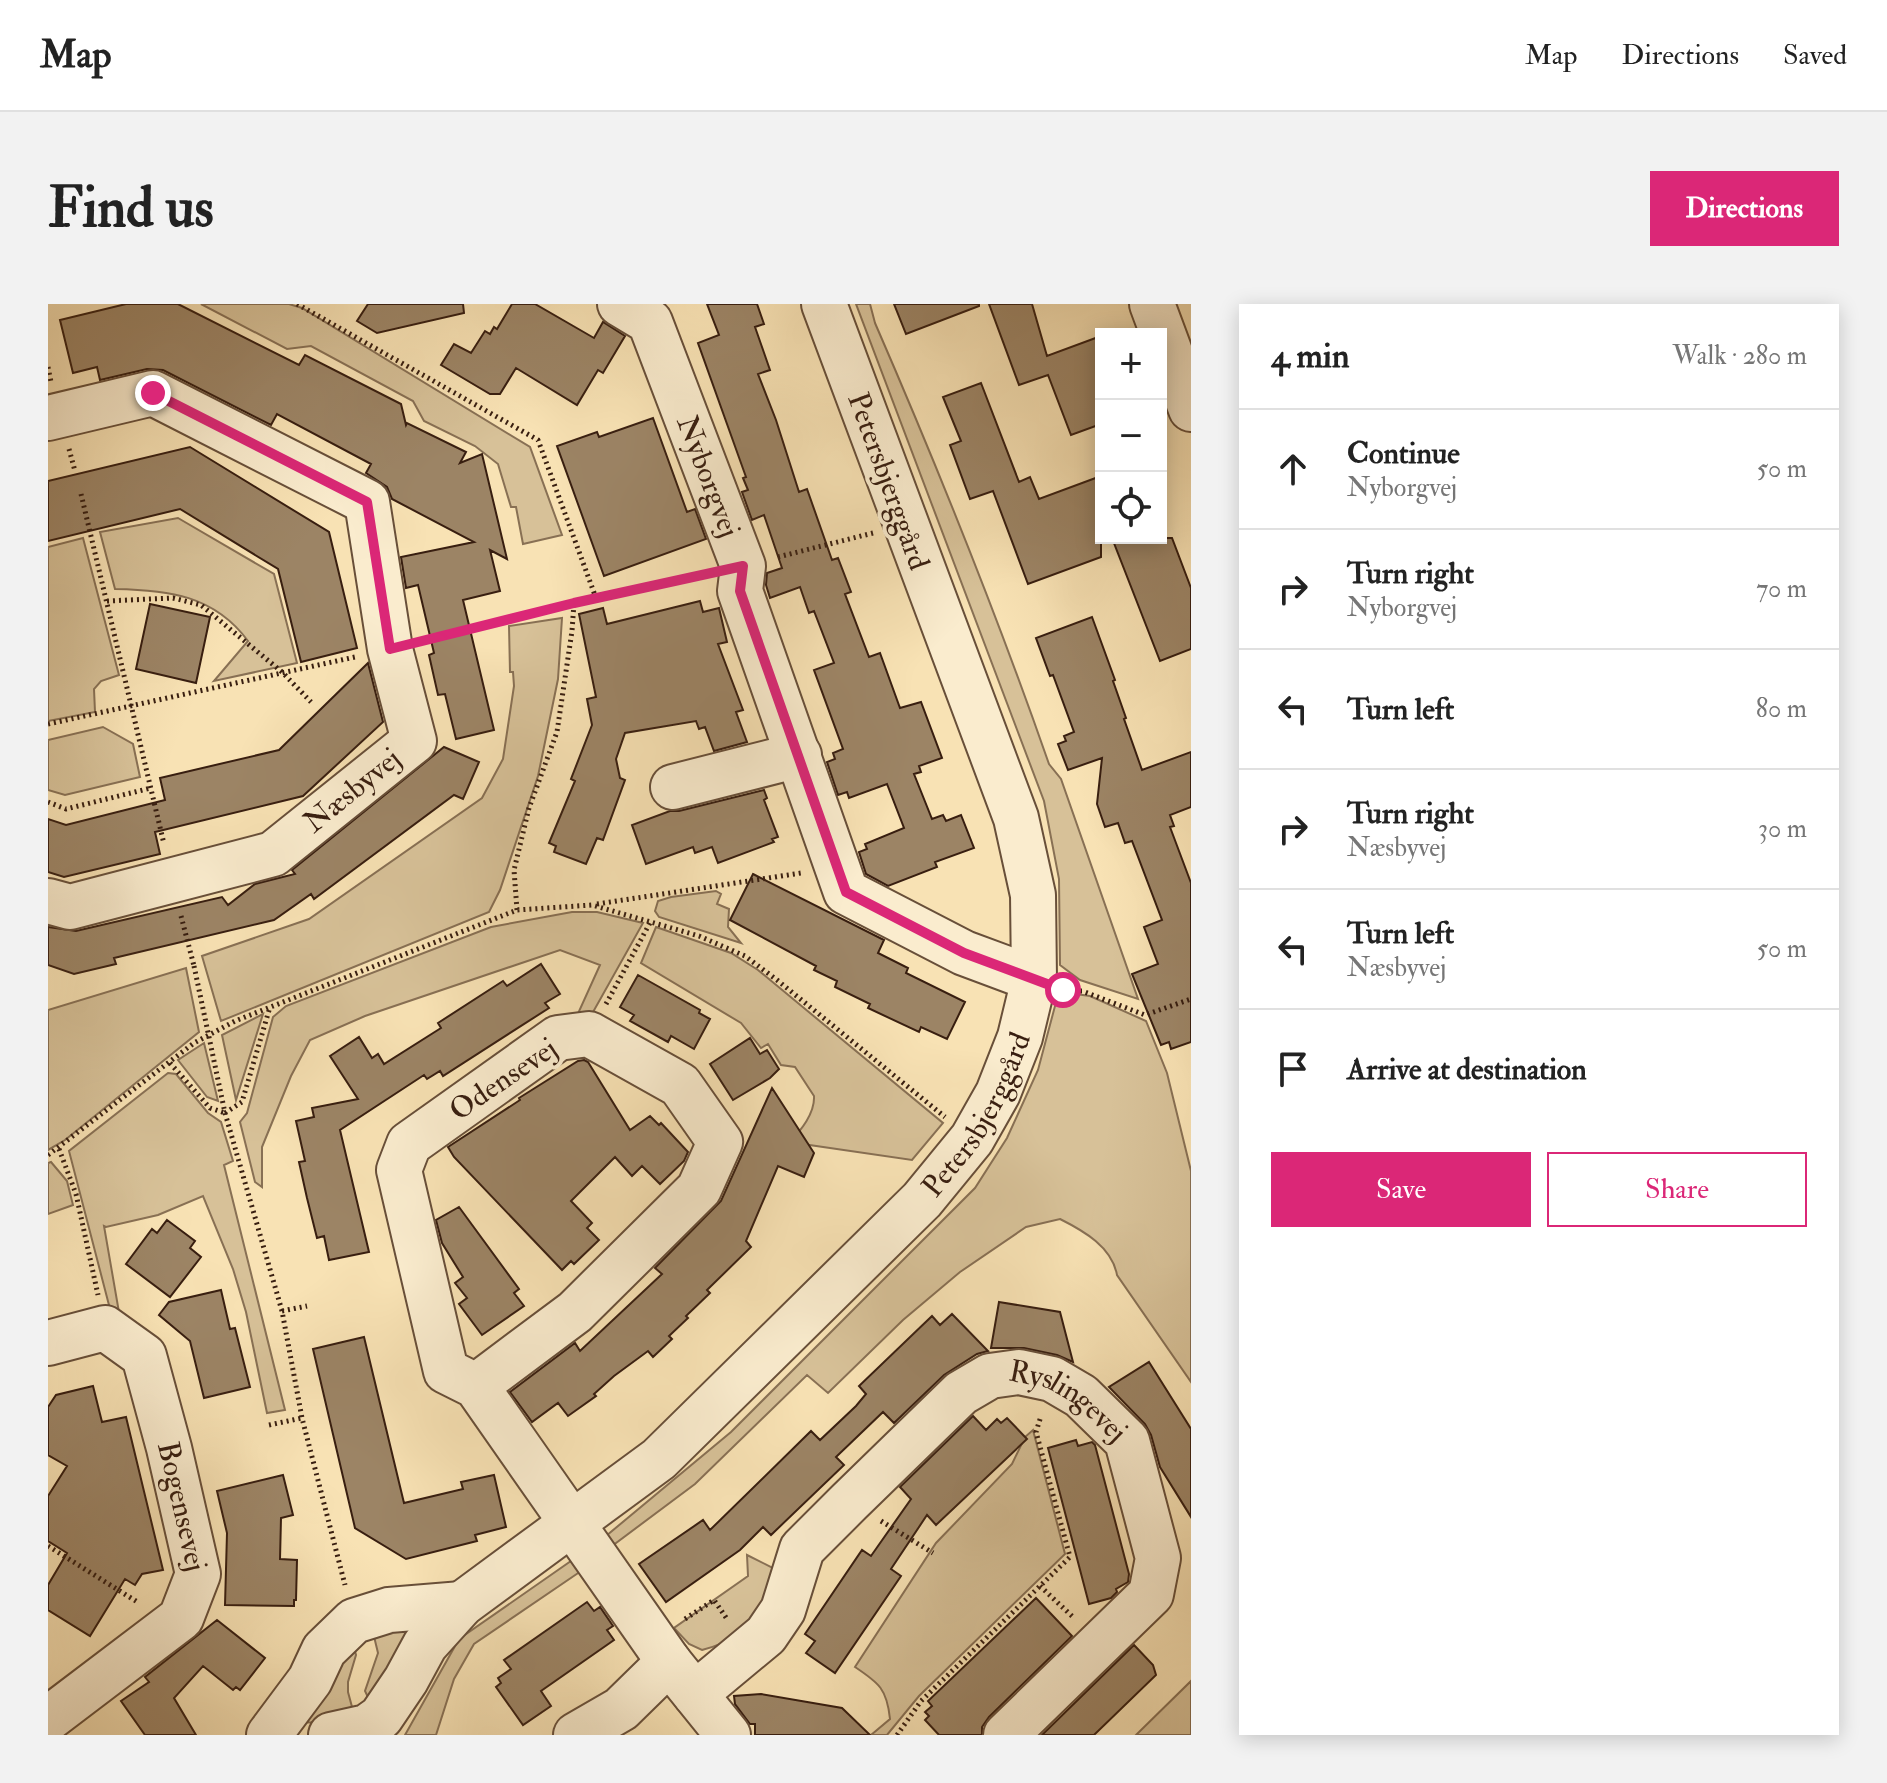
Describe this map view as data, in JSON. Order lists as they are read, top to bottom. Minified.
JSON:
{"streets":{"street":["Nyborgvej","Petersbjerggård","Næsbyvej","Odensevej","Ryslingevej","Bogensevej"]},"crossings":[["Nyborgvej","Petersbjerggård"],["Petersbjerggård","Odensevej"]],"page":{"header":"Map","nav":["Map","Directions","Saved"],"buttons":["Directions",["Save","Share"]],"title":"Find us","heading":["4 min","Walk · 280 m"],"map_buttons":["+","−"],"list":[["Continue","Nyborgvej","50 m"],["Turn right","Nyborgvej","70 m"],["Turn left","80 m"],["Turn right","Næsbyvej","30 m"],["Turn left","Næsbyvej","50 m"],"Arrive at destination"]}}
